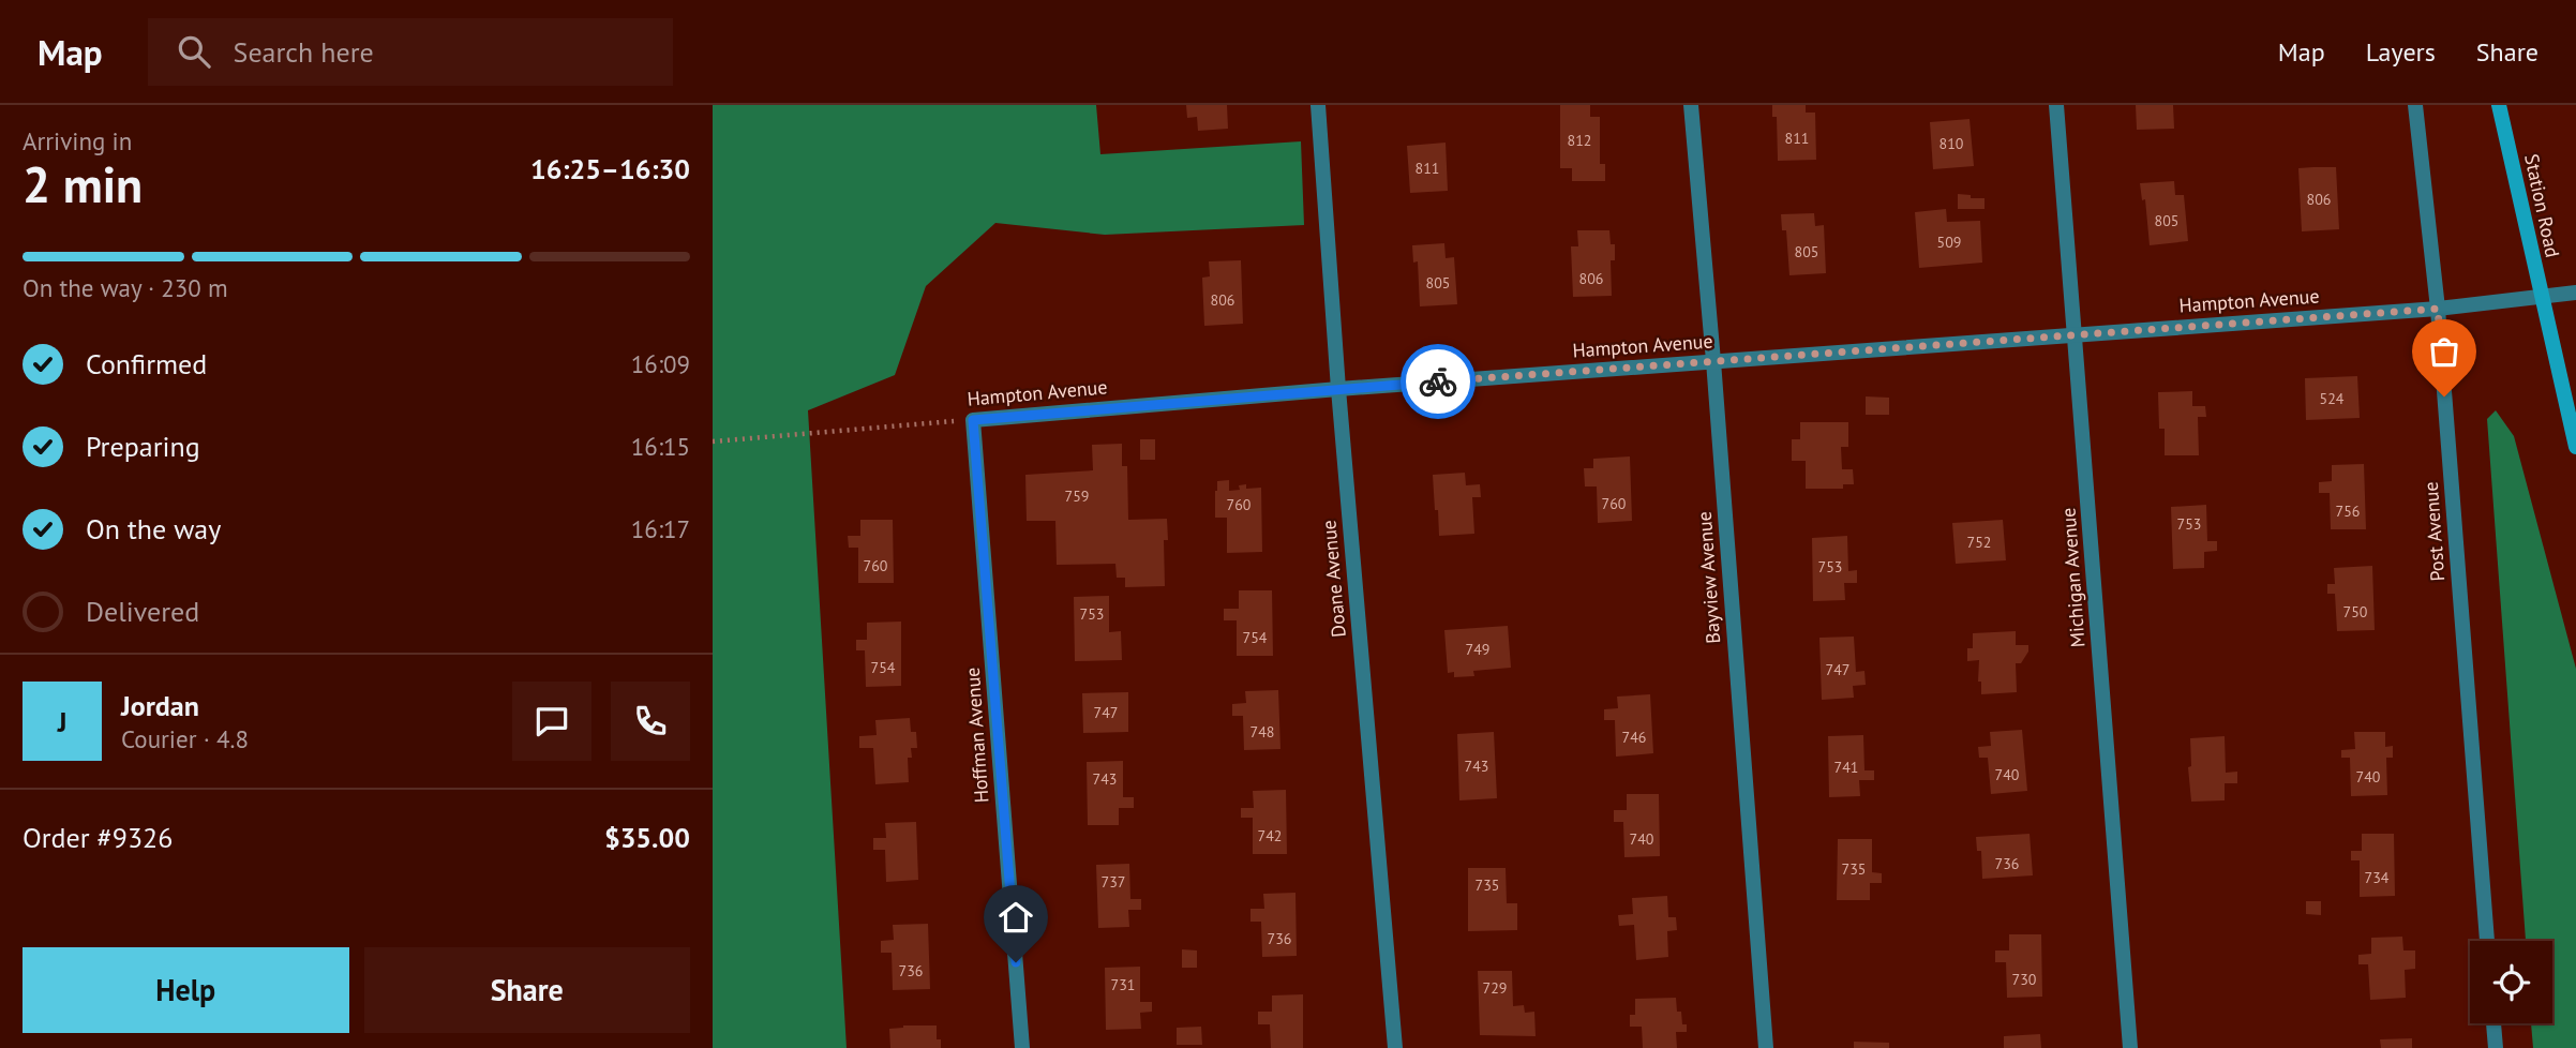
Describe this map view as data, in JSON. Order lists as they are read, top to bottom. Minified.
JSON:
{"streets":{"main road":["Station Road"],"street":["Hampton Avenue","Post Avenue","Bayview Avenue","Michigan Avenue","Doane Avenue","Hoffman Avenue"]},"crossings":[["Station Road","Hampton Avenue"],["Hampton Avenue","Post Avenue"],["Hampton Avenue","Bayview Avenue"],["Hampton Avenue","Michigan Avenue"],["Hampton Avenue","Doane Avenue"],["Hampton Avenue","Hoffman Avenue"]],"house_numbers":["811","812","810","811","806","805","509","805","806","805","806","524","759","760","760","756","753","752","760","753","750","753","754","749","754","747","747","748","746","743","741","740","740","743","742","740","736","735","734","737","735","736","736","730","731","729"],"page":{"header":"Map","search":"Search here","nav":["Map","Layers","Share"],"heading":["2 min","Arriving in","16:25–16:30"],"panel":["Jordan","Courier · 4.8","Order #9326","$35.00"],"bar":"On the way · 230 m","list":[["Confirmed","16:09"],["Preparing","16:15"],["On the way","16:17"],"Delivered"],"round":"J","buttons":["Help","Share"]}}
